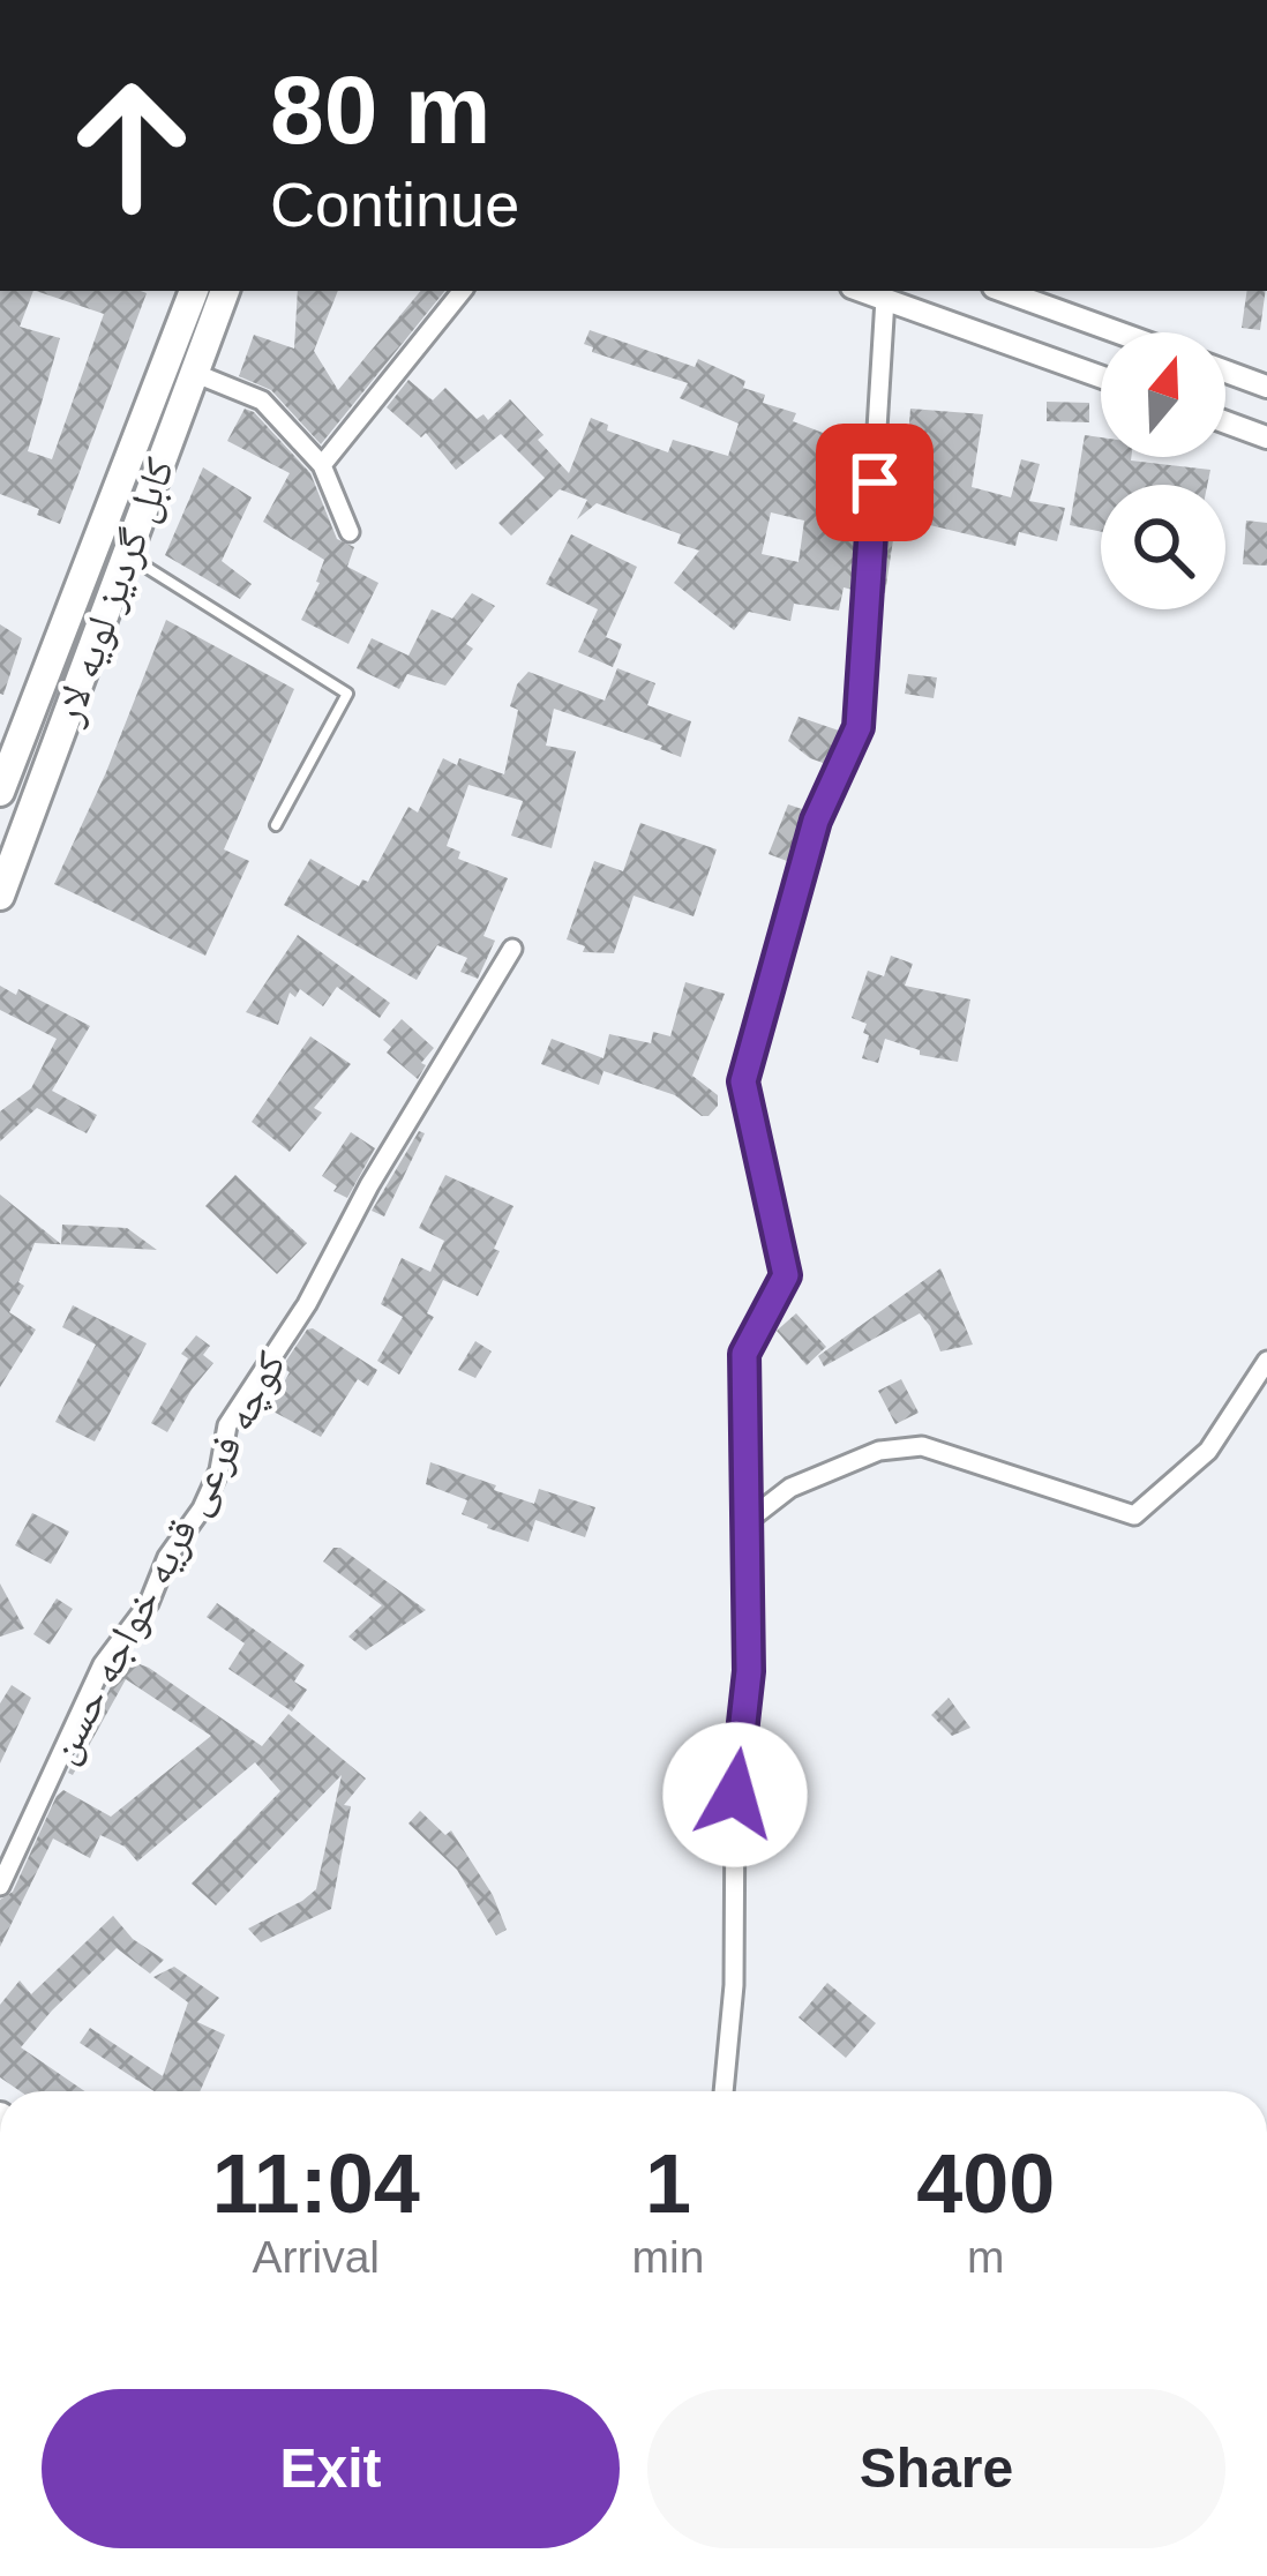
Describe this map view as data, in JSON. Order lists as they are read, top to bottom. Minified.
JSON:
{"streets":{"highway":["کابل گردیز لویه لار"],"street":["کوچه فرعی قریه خواجه حسن"]},"north":"top","page":{"turn":["80 m","Continue"],"eta":["11:04","Arrival","1","min","400","m"],"buttons":["Exit","Share"]}}
